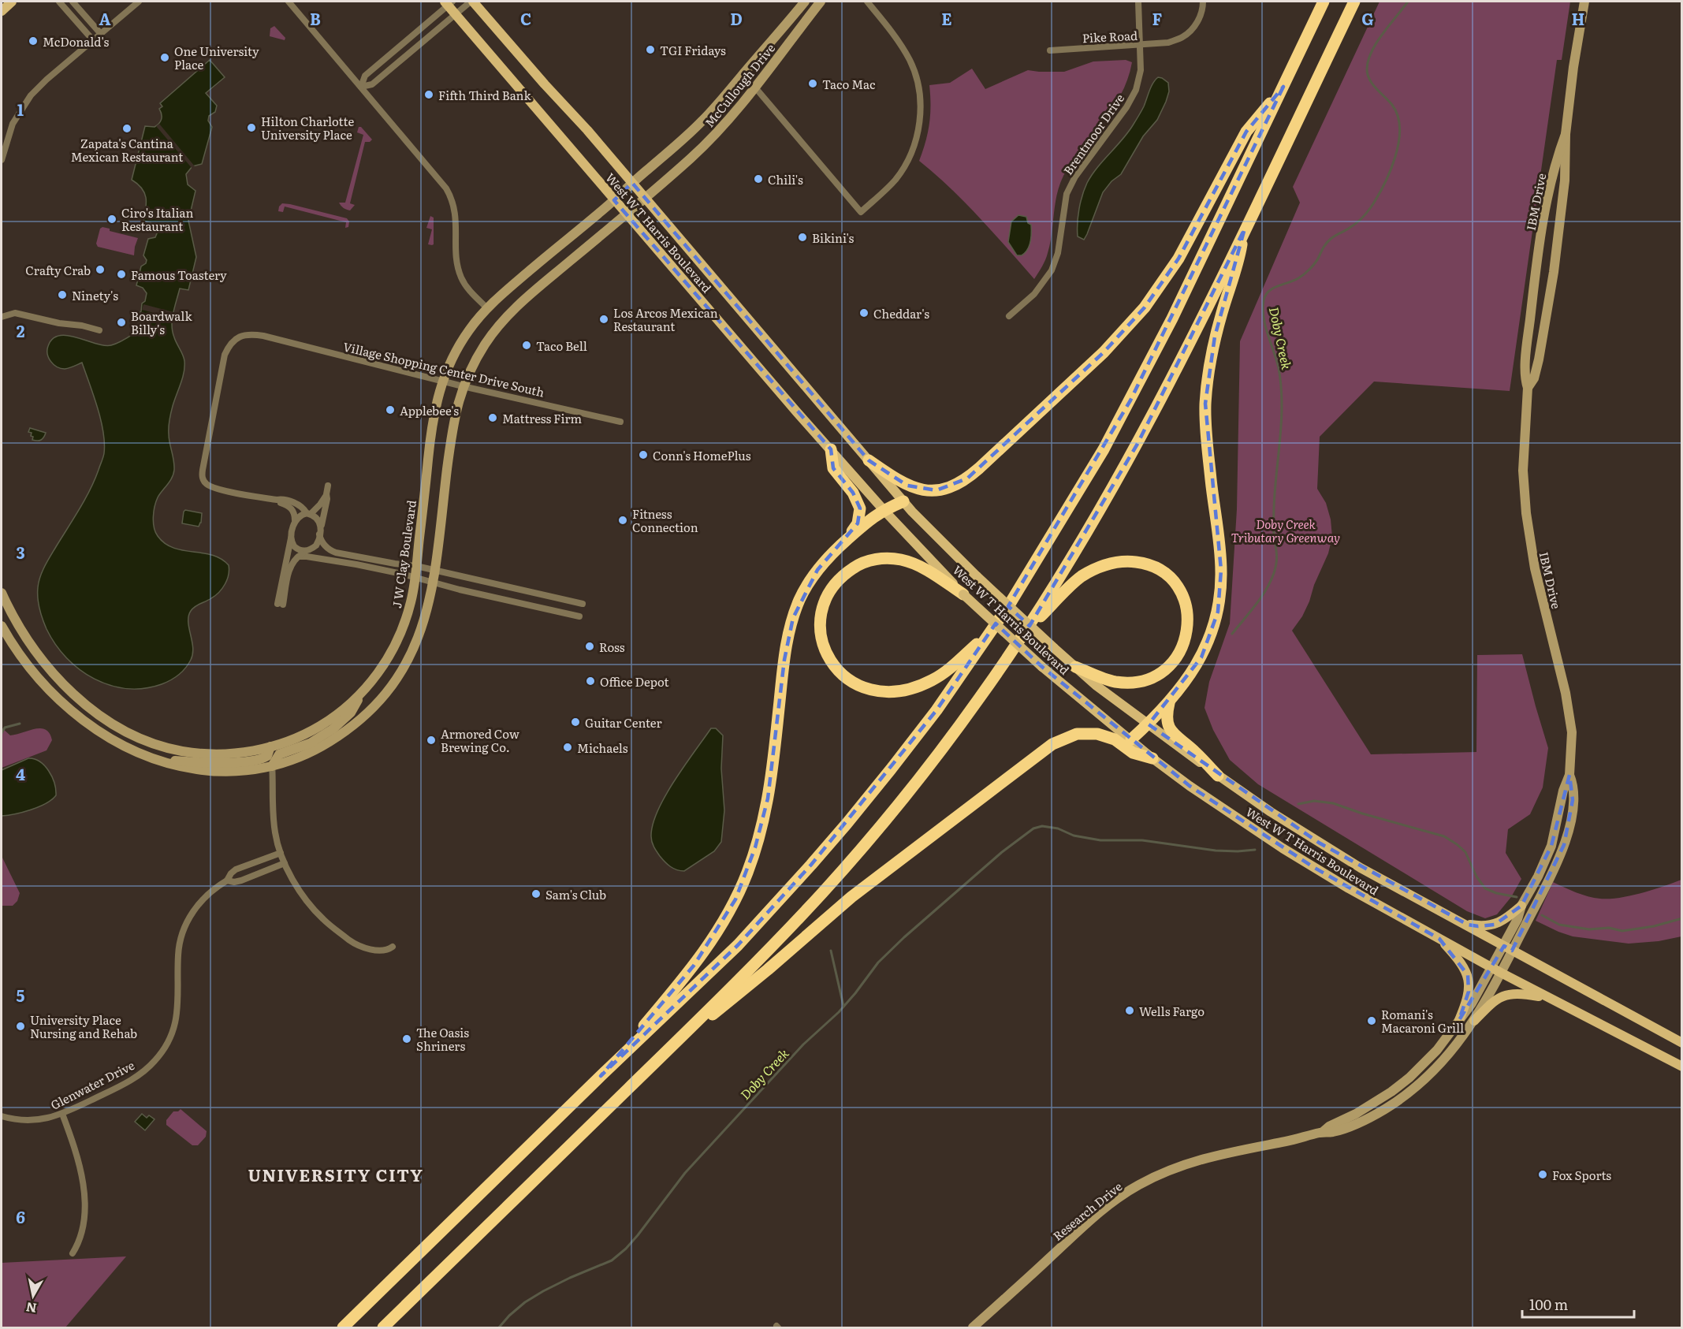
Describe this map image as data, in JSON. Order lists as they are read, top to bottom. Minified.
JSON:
{"streets":{"main road":["West W T Harris Boulevard"],"street":["Pike Road","McCullough Drive","Brentmoor Drive","IBM Drive","Village Shopping Center Drive South","J W Clay Boulevard","Glenwater Drive","Research Drive"]},"crossings":[["Pike Road","Brentmoor Drive"],["McCullough Drive","West W T Harris Boulevard"],["McCullough Drive","J W Clay Boulevard"],["IBM Drive","West W T Harris Boulevard"],["IBM Drive","Research Drive"],["West W T Harris Boulevard","J W Clay Boulevard"],["West W T Harris Boulevard","Research Drive"],["Village Shopping Center Drive South","J W Clay Boulevard"]],"districts":["UNIVERSITY CITY"],"water":["Doby Creek"],"parks":["Doby Creek Tributary Greenway"],"places":["McDonald's","TGI Fridays","One University Place","Taco Mac","Fifth Third Bank","Hilton Charlotte University Place","Zapata's Cantina Mexican Restaurant","Chili's","Ciro's Italian Restaurant","Bikini's","Crafty Crab","Famous Toastery","Ninety's","Cheddar's","Los Arcos Mexican Restaurant","Boardwalk Billy's","Taco Bell","Applebee's","Mattress Firm","Conn's HomePlus","Fitness Connection","Ross","Office Depot","Guitar Center","Armored Cow Brewing Co.","Michaels","Sam's Club","Wells Fargo","Romani's Macaroni Grill","University Place Nursing and Rehab","The Oasis Shriners","Fox Sports"],"scale_bar":"100 m","north":"bottom","grid":{"columns":["A","B","C","D","E","F","G","H"],"rows":["1","2","3","4","5","6"]}}
